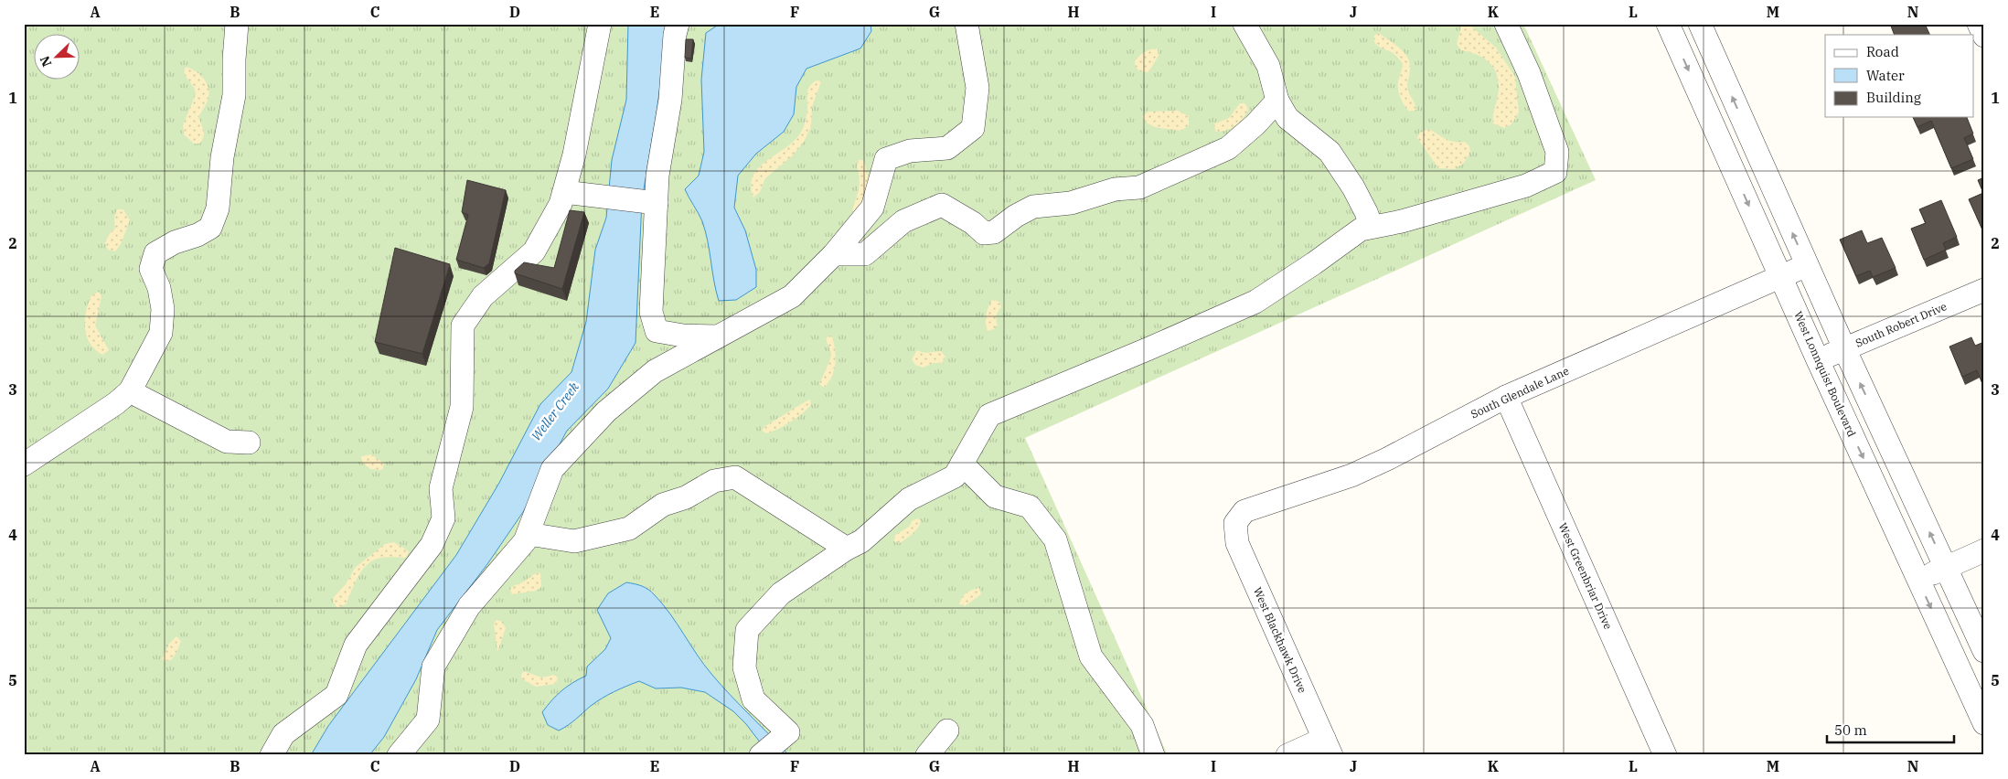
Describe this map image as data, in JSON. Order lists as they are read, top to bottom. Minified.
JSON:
{"streets":{"street":["South Robert Drive","West Lonnquist Boulevard","South Glendale Lane","West Greenbriar Drive","West Blackhawk Drive"]},"crossings":[["South Robert Drive","West Lonnquist Boulevard"],["West Lonnquist Boulevard","South Glendale Lane"],["South Glendale Lane","West Greenbriar Drive"],["South Glendale Lane","West Blackhawk Drive"]],"water":["Weller Creek"],"legend":["Road","Water","Building"],"scale_bar":"50 m","north":"bottom left","grid":{"columns":["A","B","C","D","E","F","G","H","I","J","K","L","M","N"],"rows":["1","2","3","4","5"]}}
